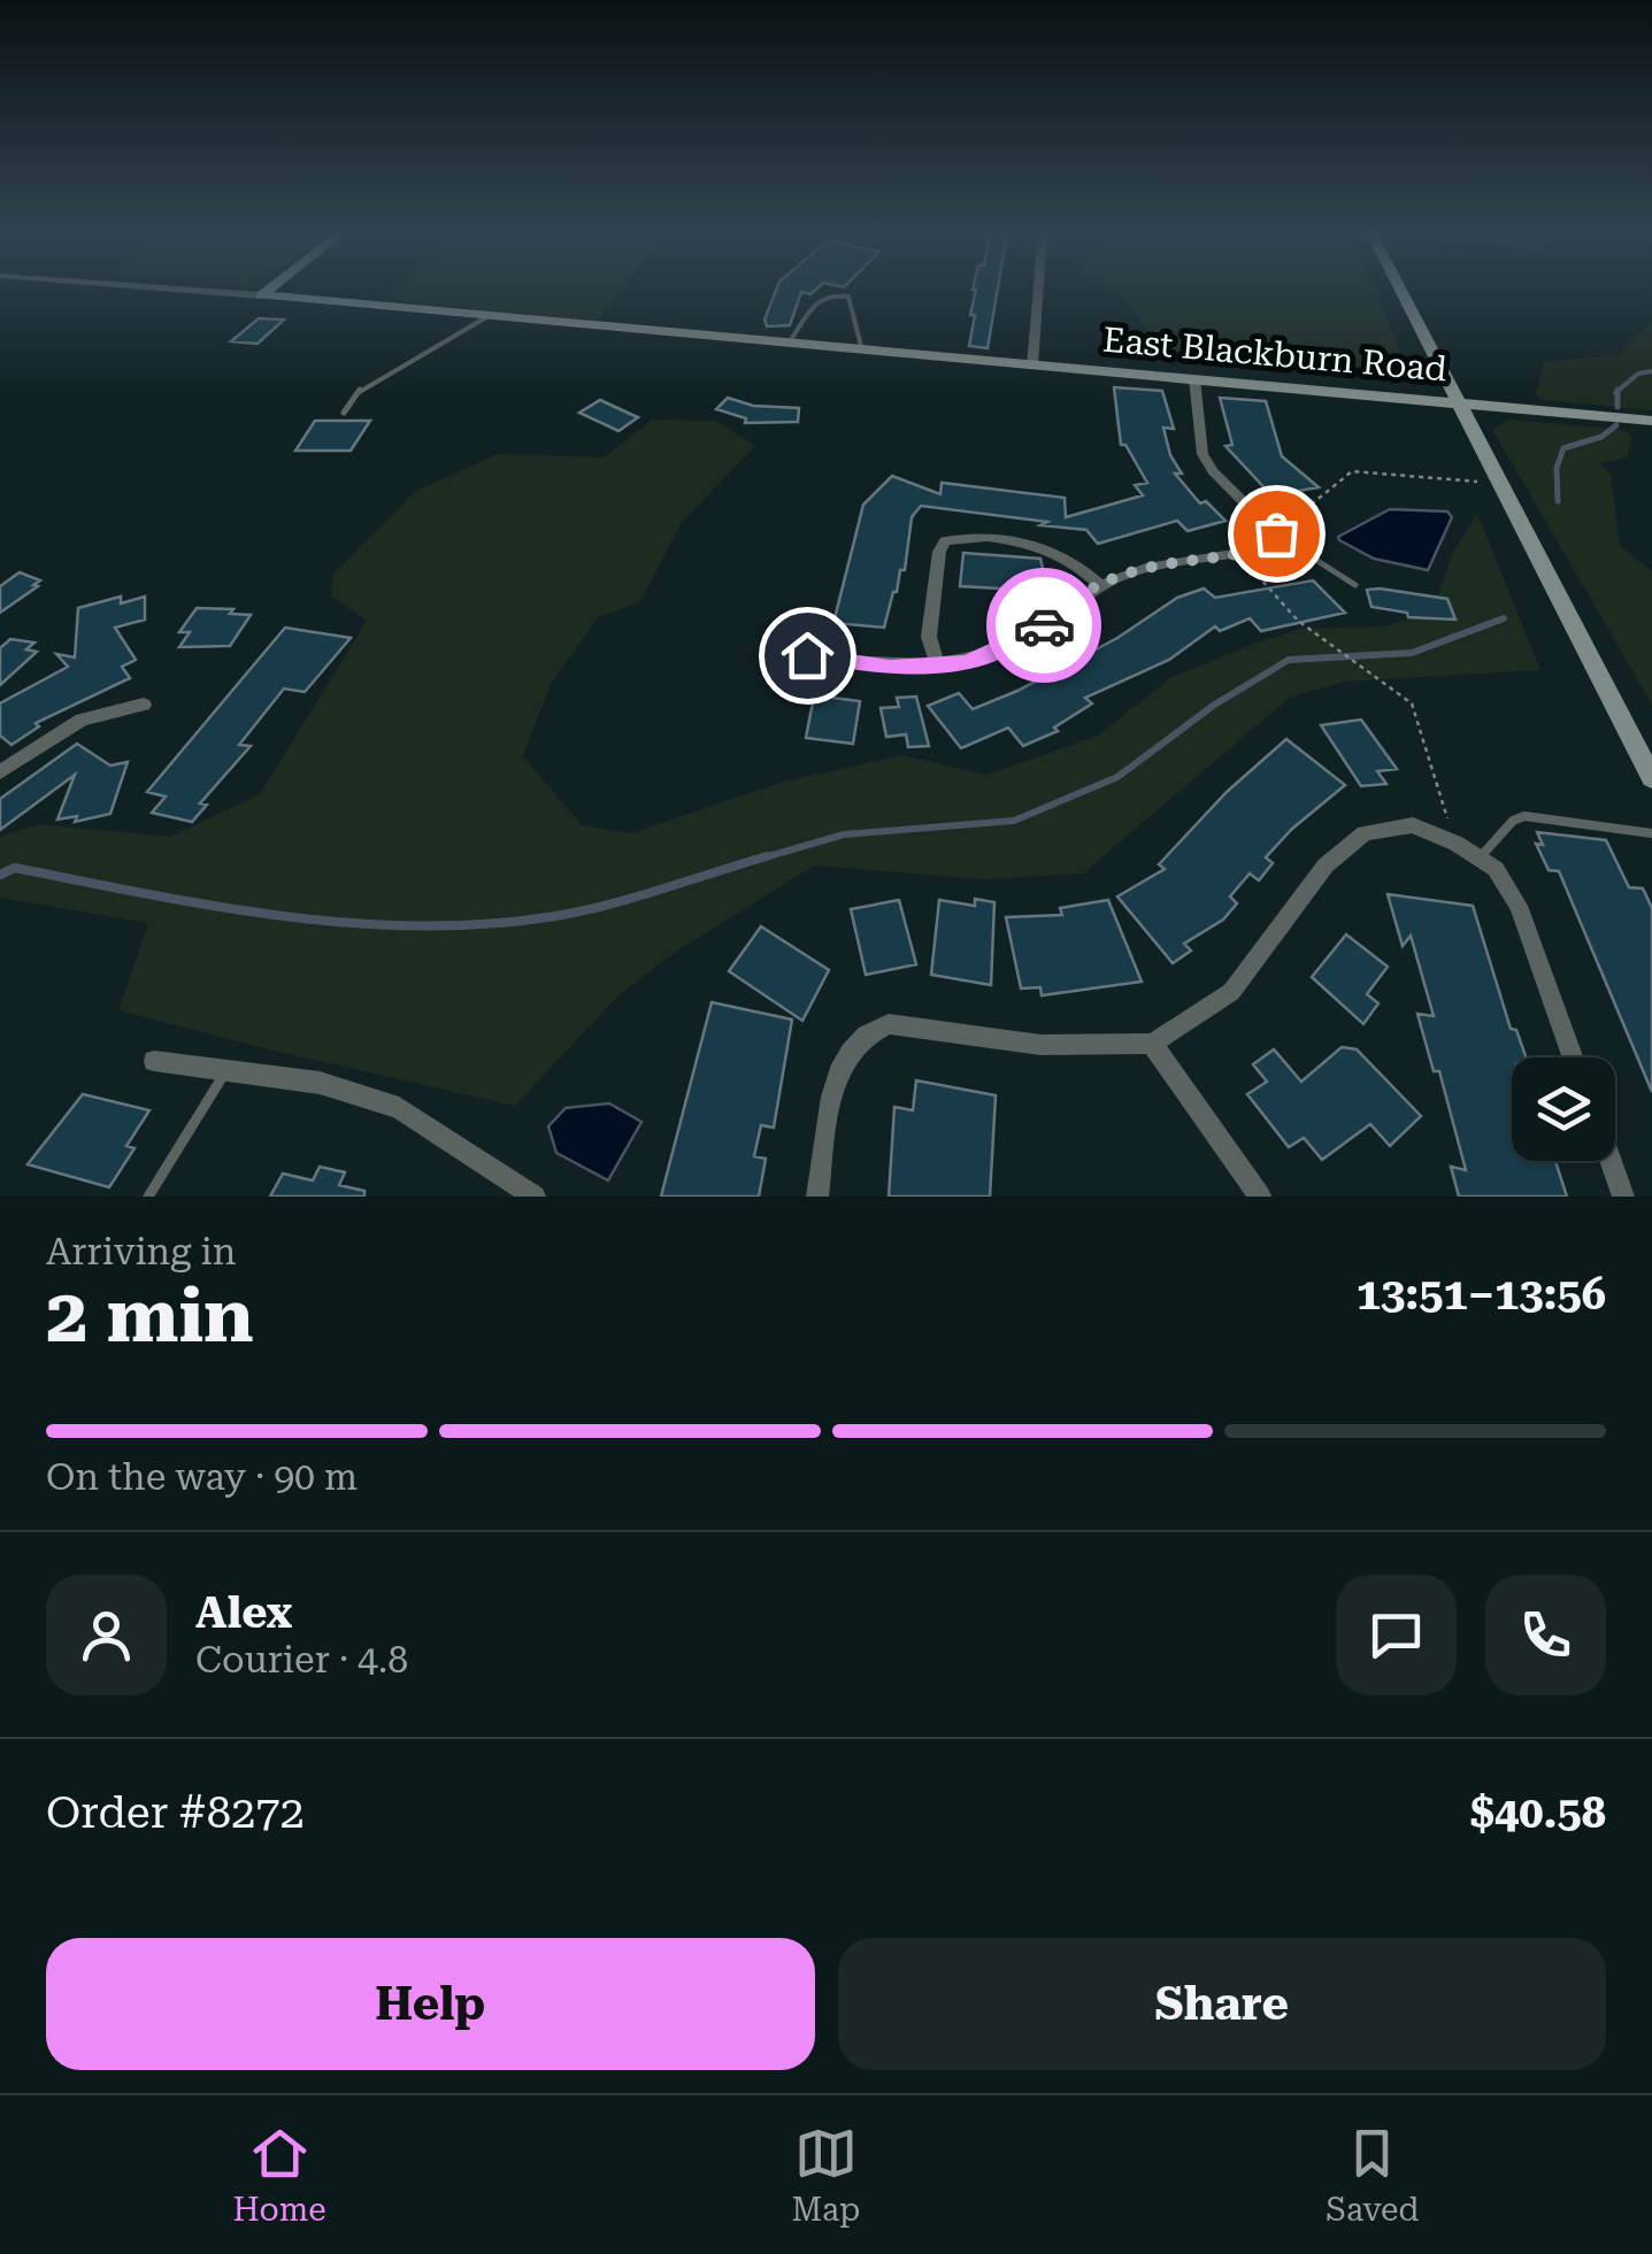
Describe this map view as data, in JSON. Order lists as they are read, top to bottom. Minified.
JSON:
{"streets":{"street":["East Blackburn Road"]},"page":{"heading":["2 min","Arriving in","13:51–13:56"],"panel":["Alex","Courier · 4.8","Order #8272","$40.58"],"bar":"On the way · 90 m","buttons":["Help","Share"],"tabs":["Home","Map","Saved"]}}
